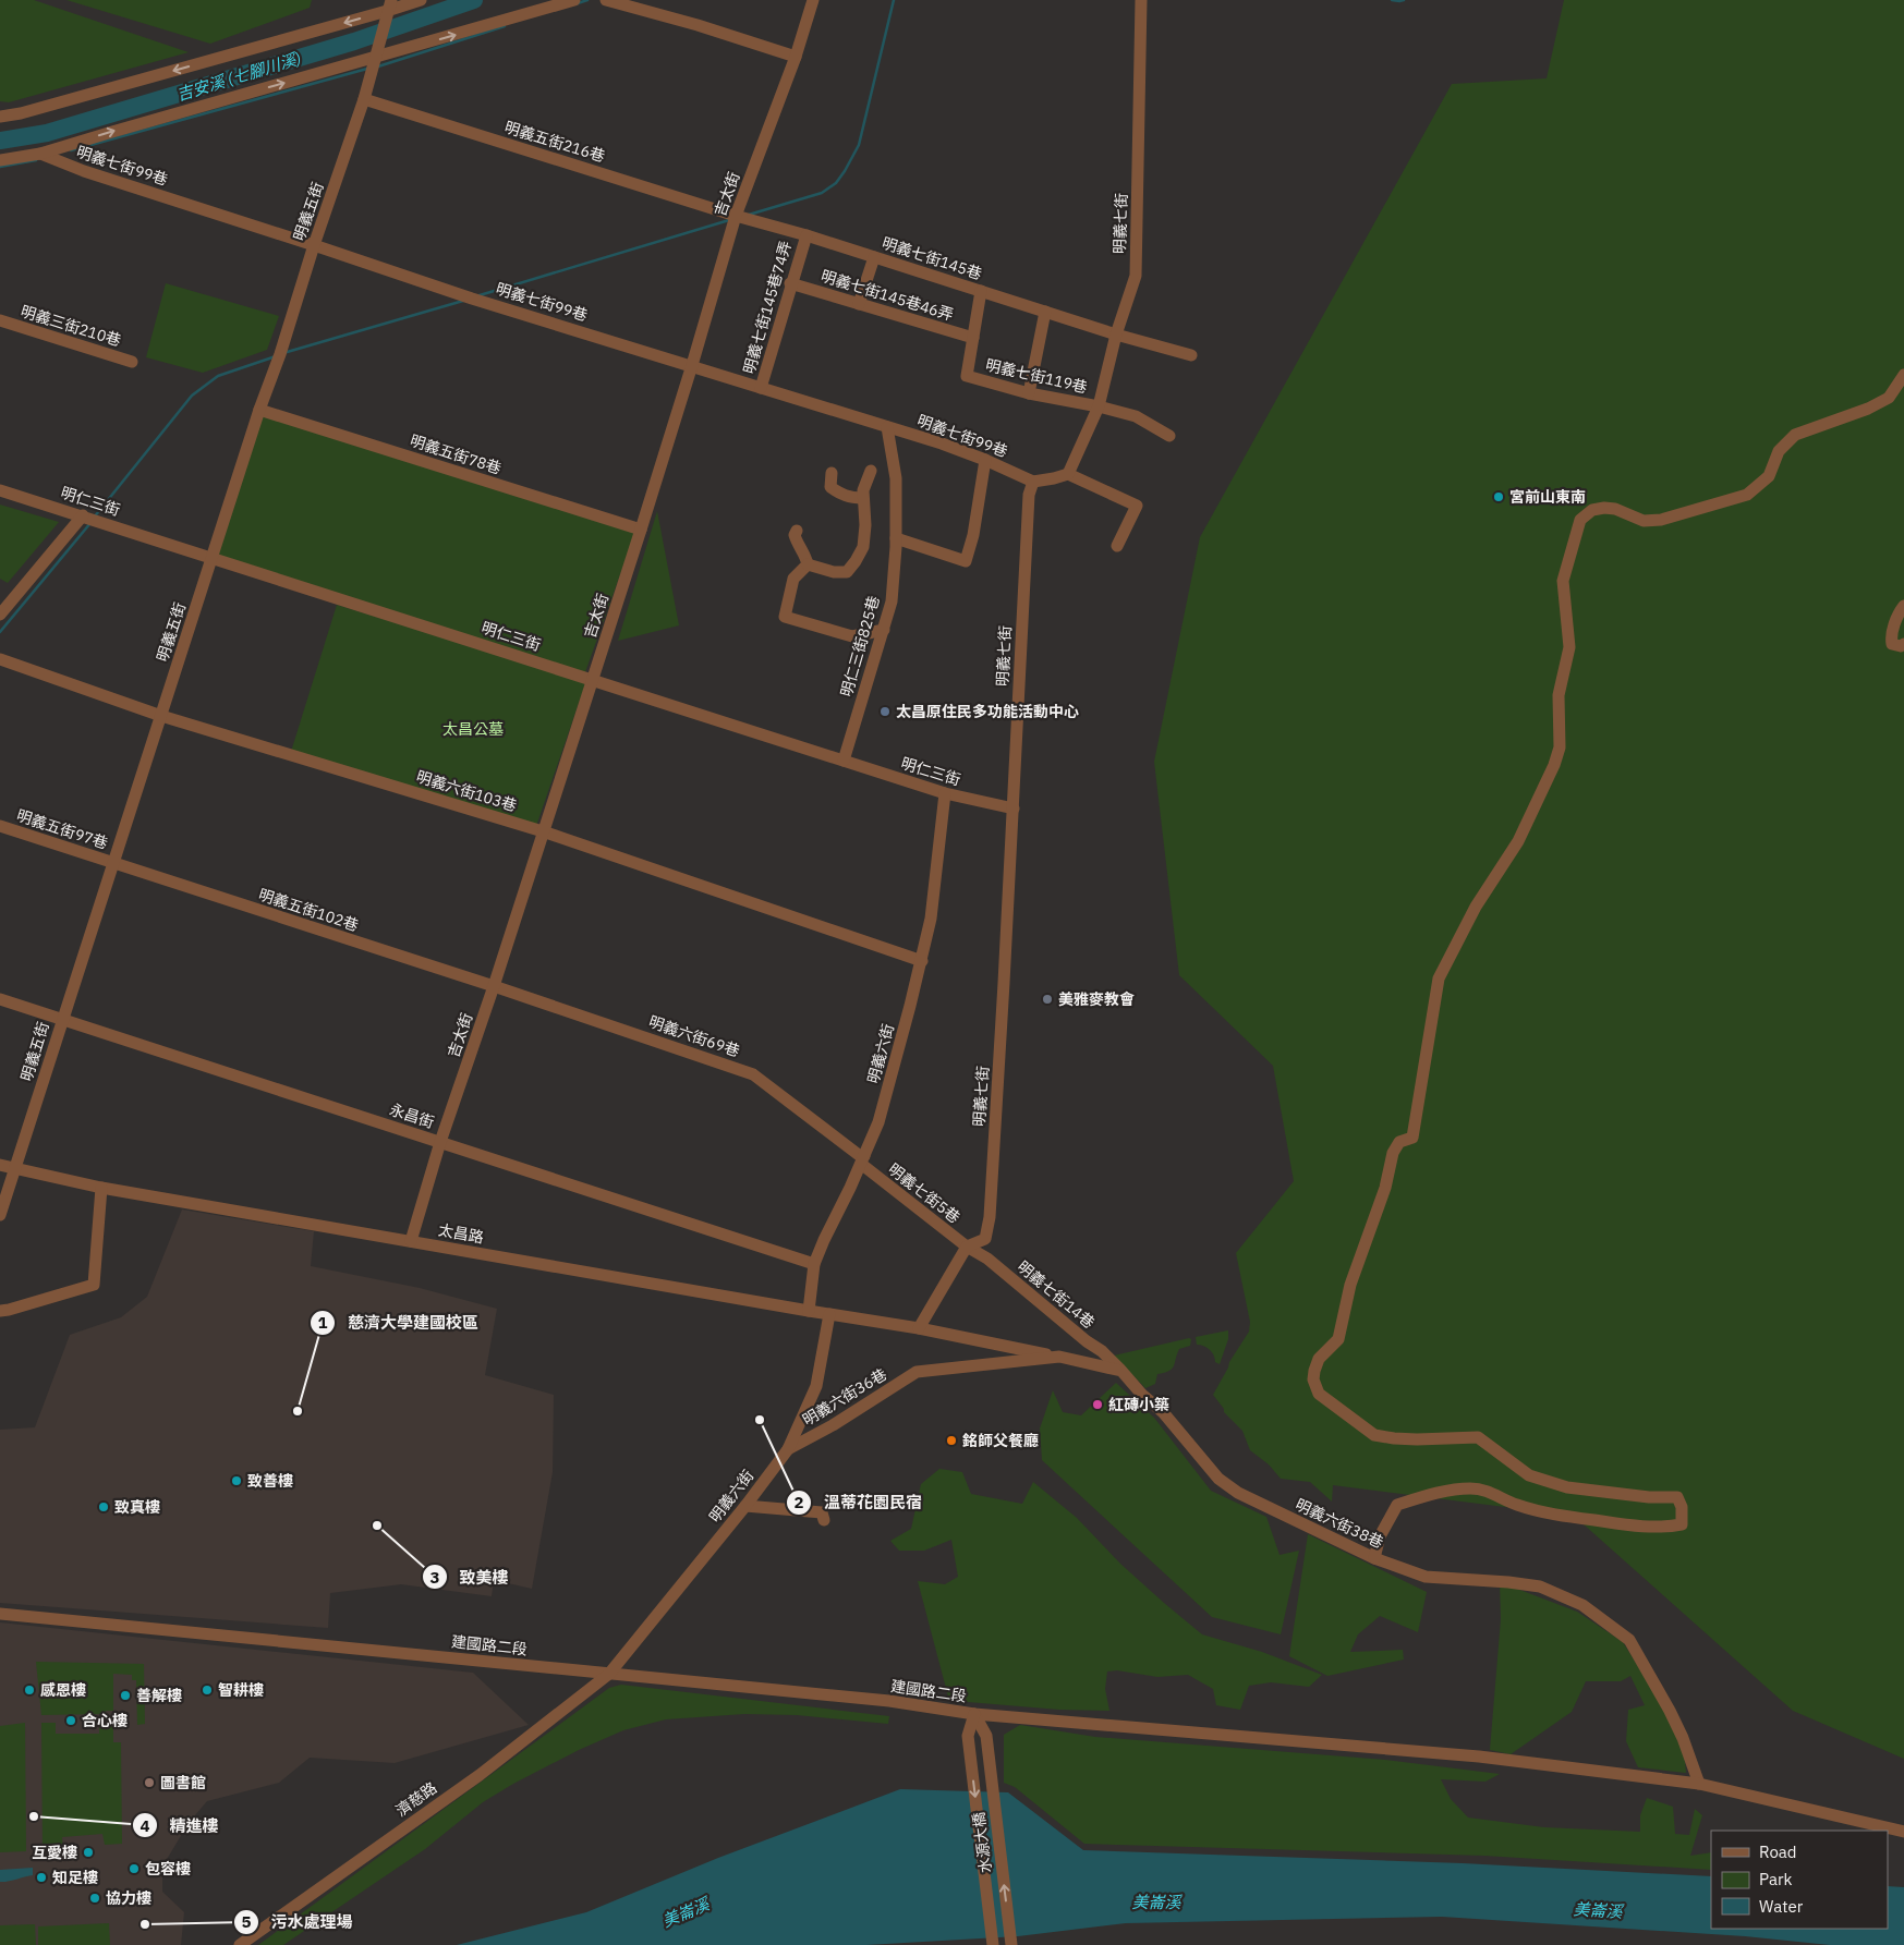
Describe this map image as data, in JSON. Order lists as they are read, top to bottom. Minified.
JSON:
{"streets":{"street":["明義五街216巷","明義七街99巷","吉太街","明義五街","明義七街","明義七街145巷","明義七街145巷46弄","明義七街145巷74弄","明義三街210巷","明義七街119巷","明義五街78巷","明仁三街","明仁三街825巷","明義六街103巷","明義五街97巷","明義五街102巷","明義六街69巷","明義六街","永昌街","明義七街5巷","太昌路","明義七街14巷","明義六街36巷","明義六街38巷","建國路二段","濟慈路","水源大橋"]},"crossings":[["明義五街216巷","吉太街"],["明義五街216巷","明義五街"],["明義五街216巷","明義七街145巷"],["明義七街99巷","吉太街"],["明義七街99巷","明義五街"],["明義七街99巷","明義七街"],["明義七街99巷","明義七街145巷74弄"],["明義七街99巷","明仁三街825巷"],["吉太街","明義七街145巷"],["吉太街","明義五街78巷"],["吉太街","明仁三街"],["吉太街","明義六街103巷"],["吉太街","明義五街102巷"],["吉太街","明義六街69巷"],["吉太街","永昌街"],["吉太街","太昌路"],["明義五街","明義五街78巷"],["明義五街","明仁三街"],["明義五街","明義六街103巷"],["明義五街","明義五街97巷"],["明義五街","明義五街102巷"],["明義五街","永昌街"],["明義五街","太昌路"],["明義七街","明義七街145巷"],["明義七街","明義七街119巷"],["明義七街","明仁三街"],["明義七街","明義七街5巷"],["明義七街","太昌路"],["明義七街","明義七街14巷"],["明義七街145巷","明義七街145巷74弄"],["明義七街145巷46弄","明義七街145巷74弄"],["明義七街145巷46弄","明義七街119巷"],["明仁三街","明仁三街825巷"],["明仁三街","明義六街"],["明義六街103巷","明義六街"],["明義五街97巷","明義五街102巷"],["明義五街102巷","明義六街69巷"],["明義六街69巷","明義六街"],["明義六街69巷","明義七街5巷"],["明義六街","永昌街"],["明義六街","明義七街5巷"],["明義六街","太昌路"],["明義六街","明義六街36巷"],["明義六街","建國路二段"],["明義六街","濟慈路"],["明義七街5巷","明義七街14巷"],["太昌路","明義六街36巷"],["明義七街14巷","明義六街38巷"],["明義六街38巷","建國路二段"],["建國路二段","濟慈路"],["建國路二段","水源大橋"]],"water":["吉安溪 (七腳川溪)","美崙溪"],"parks":["太昌公墓"],"places":["宮前山東南","太昌原住民多功能活動中心","美雅麥教會","紅磚小築","慈濟大學建國校區","溫蒂花園民宿","銘師父餐廳","致善樓","致真樓","致美樓","感恩樓","智耕樓","善解樓","合心樓","圖書館","精進樓","互愛樓","包容樓","知足樓","協力樓","污水處理場"],"legend":["Road","Park","Water"]}
